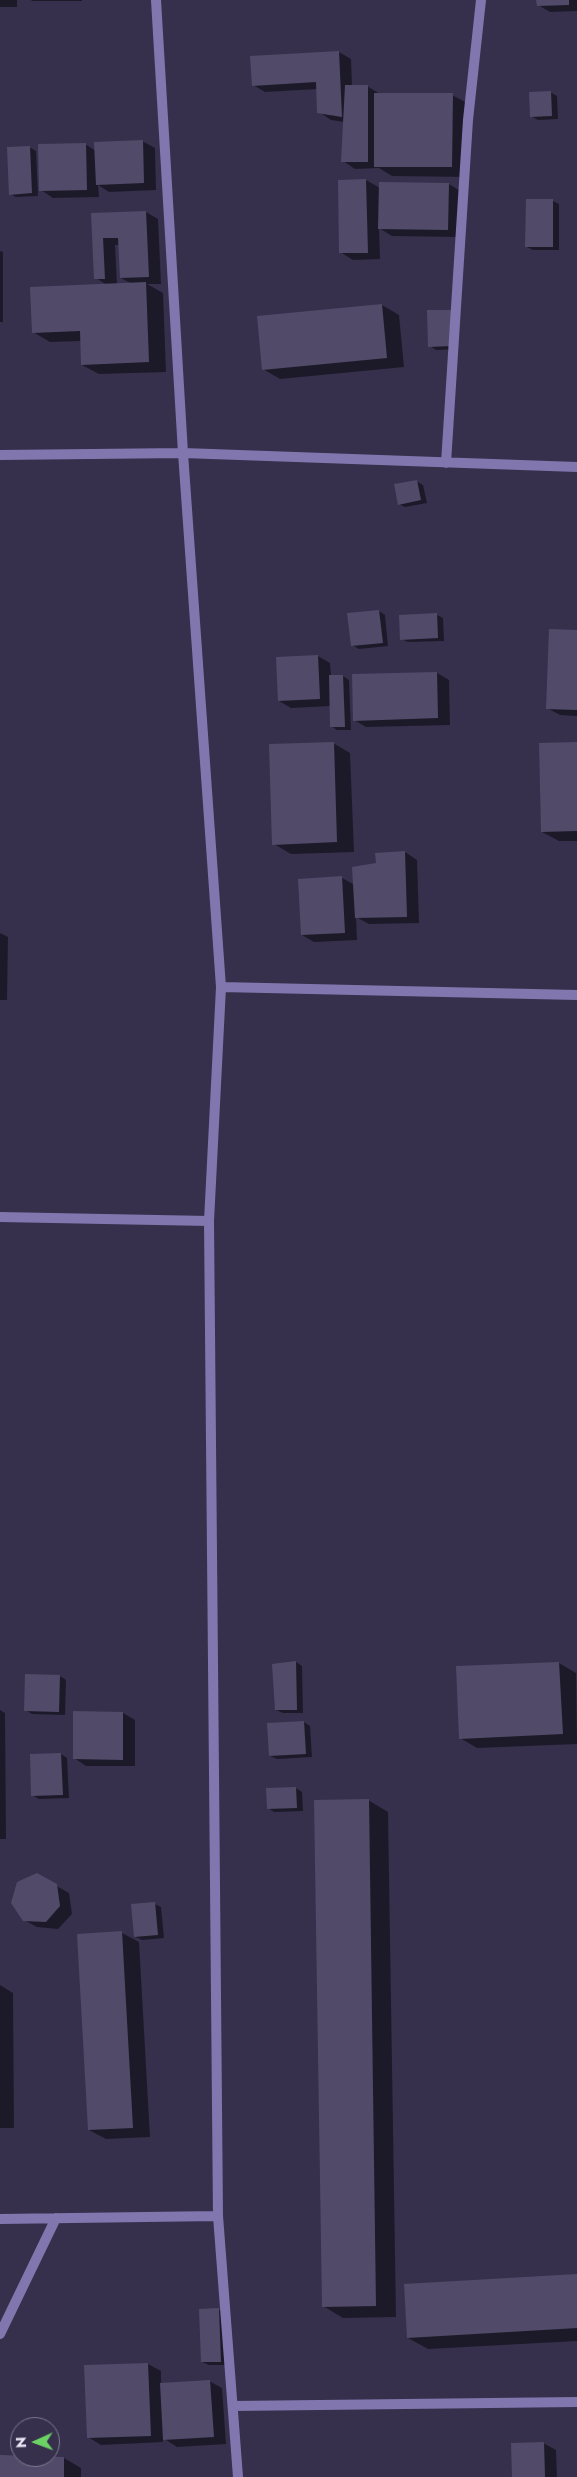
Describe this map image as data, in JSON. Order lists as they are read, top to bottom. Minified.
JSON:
{"north":"left"}
